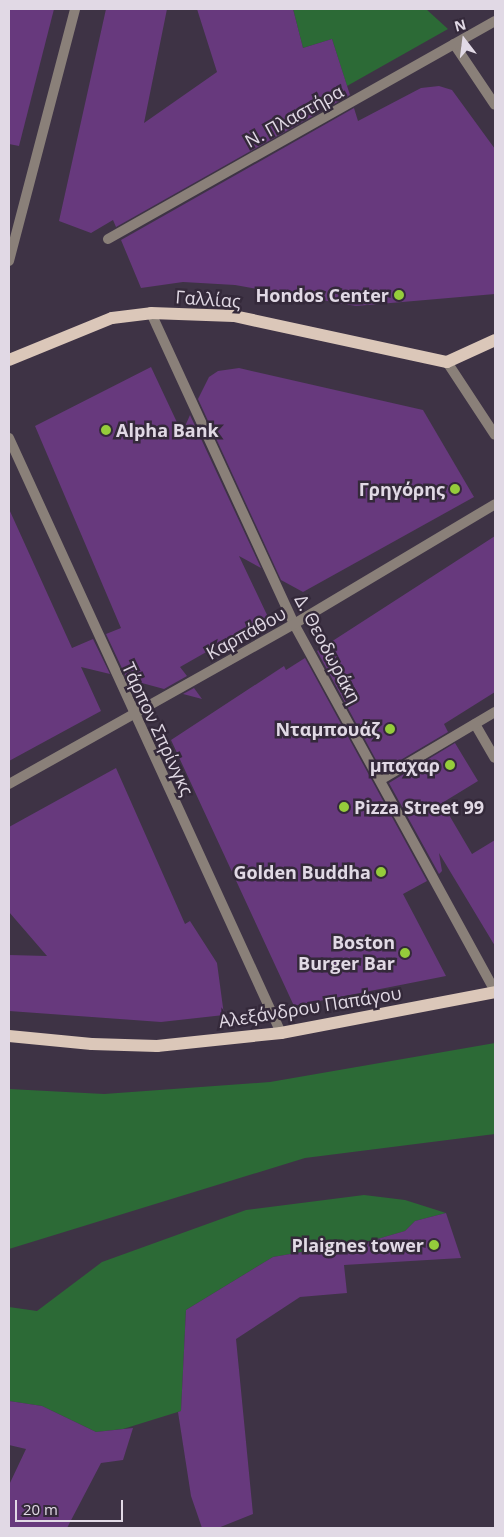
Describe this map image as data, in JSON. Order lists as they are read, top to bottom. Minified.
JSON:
{"streets":{"main road":["Γαλλίας","Αλεξάνδρου Παπάγου"],"street":["Ν. Πλαστήρα","Καρπάθου","Δ. Θεοδωράκη","Τάρπον Σπρίνγκς"]},"crossings":[["Γαλλίας","Δ. Θεοδωράκη"],["Καρπάθου","Δ. Θεοδωράκη"],["Καρπάθου","Τάρπον Σπρίνγκς"],["Δ. Θεοδωράκη","Αλεξάνδρου Παπάγου"],["Τάρπον Σπρίνγκς","Αλεξάνδρου Παπάγου"]],"places":["Hondos Center","Alpha Bank","Γρηγόρης","Νταμπουάζ","μπαχαρ","Pizza Street 99","Golden Buddha","Boston Burger Bar","Plaignes tower"],"scale_bar":"20 m","north":"top"}
